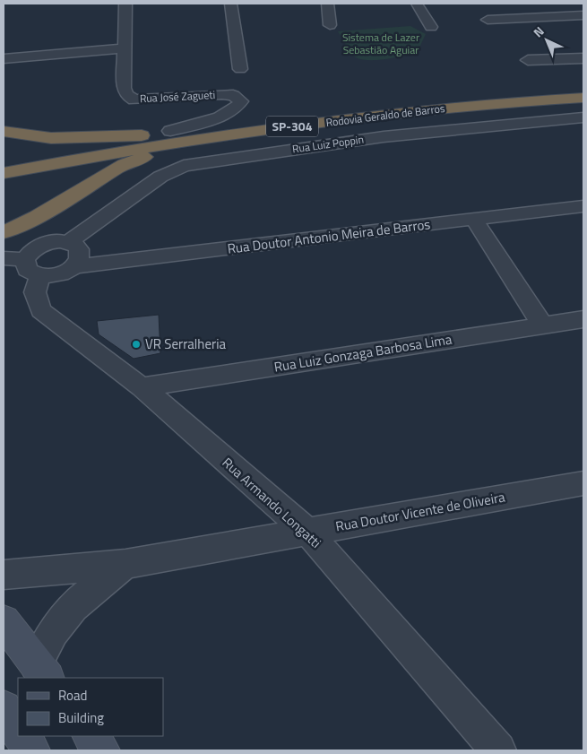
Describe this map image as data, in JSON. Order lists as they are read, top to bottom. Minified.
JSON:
{"streets":{"highway":["Rodovia Geraldo de Barros","SP-304"],"street":["Rua José Zagueti","Rua Luiz Poppin","Rua Doutor Antonio Meira de Barros","Rua Luiz Gonzaga Barbosa Lima","Rua Armando Longatti","Rua Doutor Vicente de Oliveira"]},"crossings":[["Rua José Zagueti","Rodovia Geraldo de Barros"],["Rua Luiz Poppin","Rua Doutor Antonio Meira de Barros"],["Rua Luiz Poppin","Rua Armando Longatti"],["Rua Doutor Antonio Meira de Barros","Rua Armando Longatti"],["Rua Luiz Gonzaga Barbosa Lima","Rua Armando Longatti"],["Rua Armando Longatti","Rua Doutor Vicente de Oliveira"]],"parks":["Sistema de Lazer Sebastião Aguiar"],"places":["VR Serralheria"],"legend":["Road","Building"],"north":"top left"}
